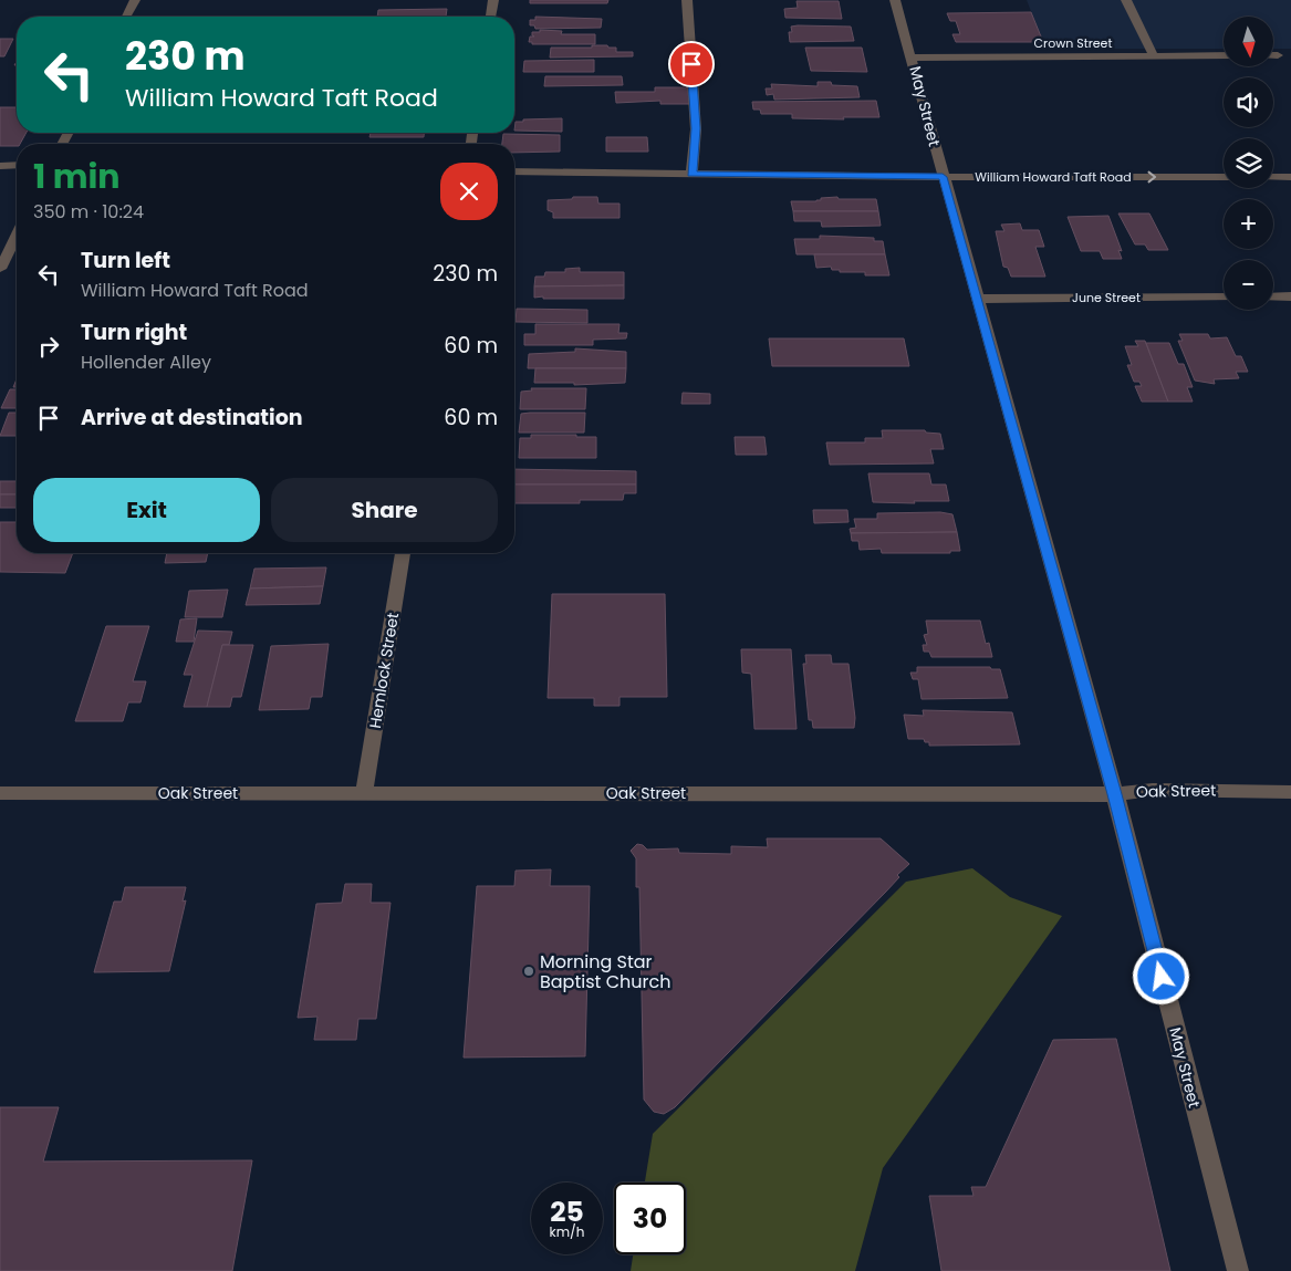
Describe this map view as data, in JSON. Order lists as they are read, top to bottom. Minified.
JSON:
{"streets":{"street":["Crown Street","May Street","William Howard Taft Road","June Street","Hemlock Street","Oak Street"]},"crossings":[["Crown Street","May Street"],["May Street","William Howard Taft Road"],["May Street","June Street"],["May Street","Oak Street"],["Hemlock Street","Oak Street"]],"one_way":["William Howard Taft Road"],"places":["Morning Star Baptist Church"],"north":"bottom","page":{"map_buttons":["+","−"],"turn":["230 m","William Howard Taft Road"],"heading":["1 min","350 m · 10:24"],"list":[{"name":"Turn left","note":"William Howard Taft Road","value":"230 m"},{"name":"Turn right","note":"Hollender Alley","value":"60 m"},{"name":"Arrive at destination","value":"60 m"}],"buttons":["Exit","Share"],"speed":"25 km/h","limit":"30"}}
